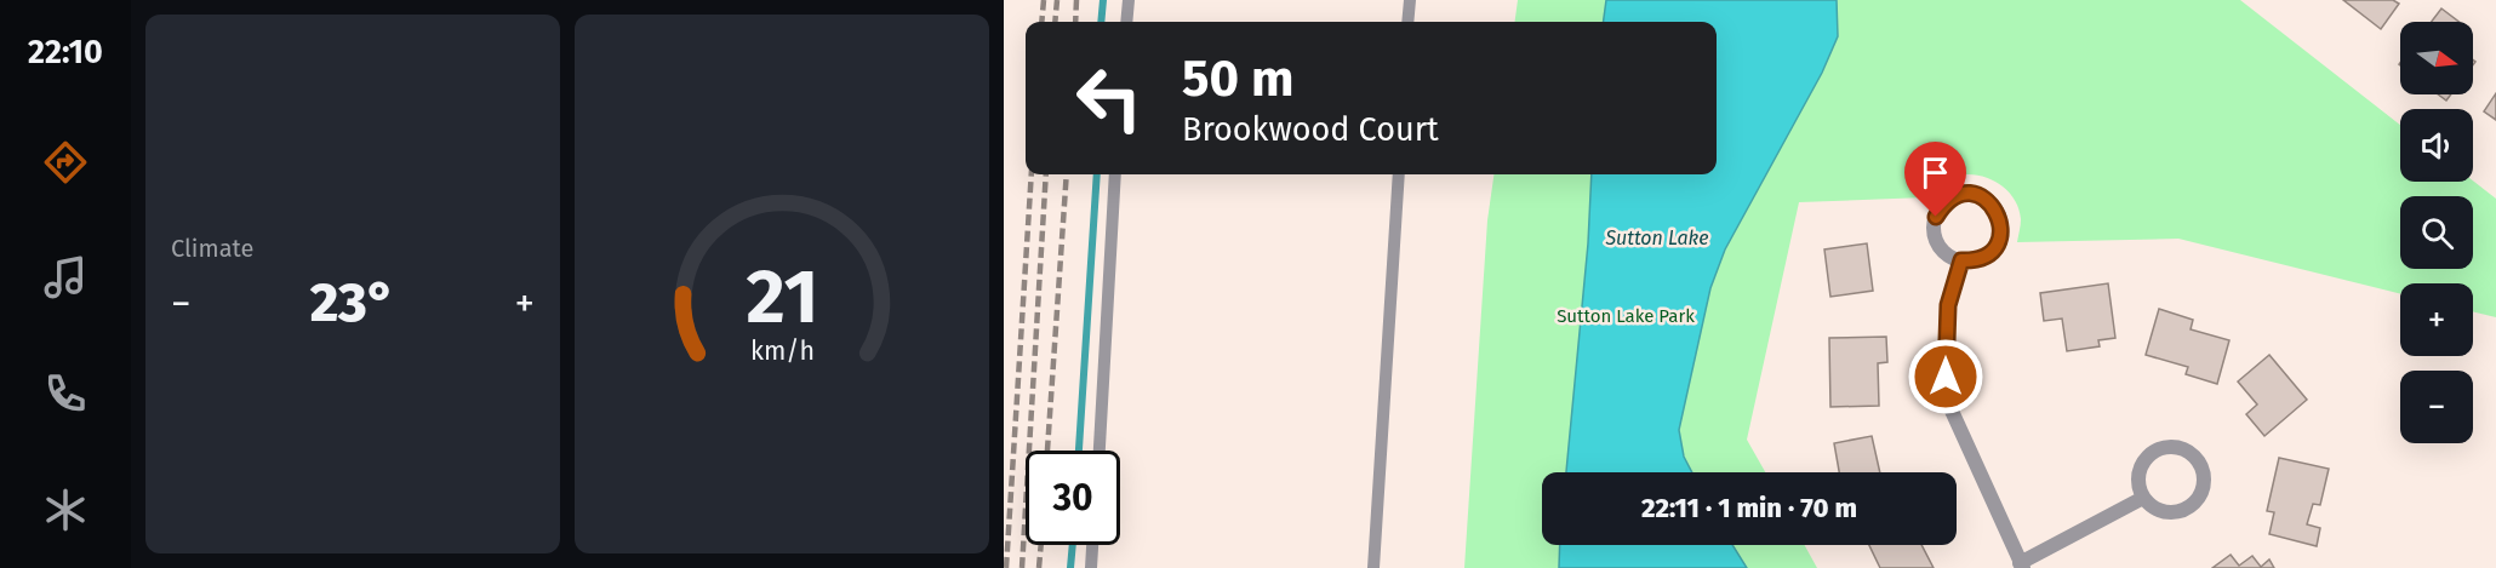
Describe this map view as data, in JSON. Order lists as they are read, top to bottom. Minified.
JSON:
{"water":["Sutton Lake"],"parks":["Sutton Lake Park"],"north":"right","page":{"tabs":"22:10","tile":"Climate","map_buttons":["+","−"],"turn":["50 m","Brookwood Court"],"heat":["−","23°","+"],"limit":"30","trip":"22:11 · 1 min · 70 m","gauge":["21","km/h"]}}
